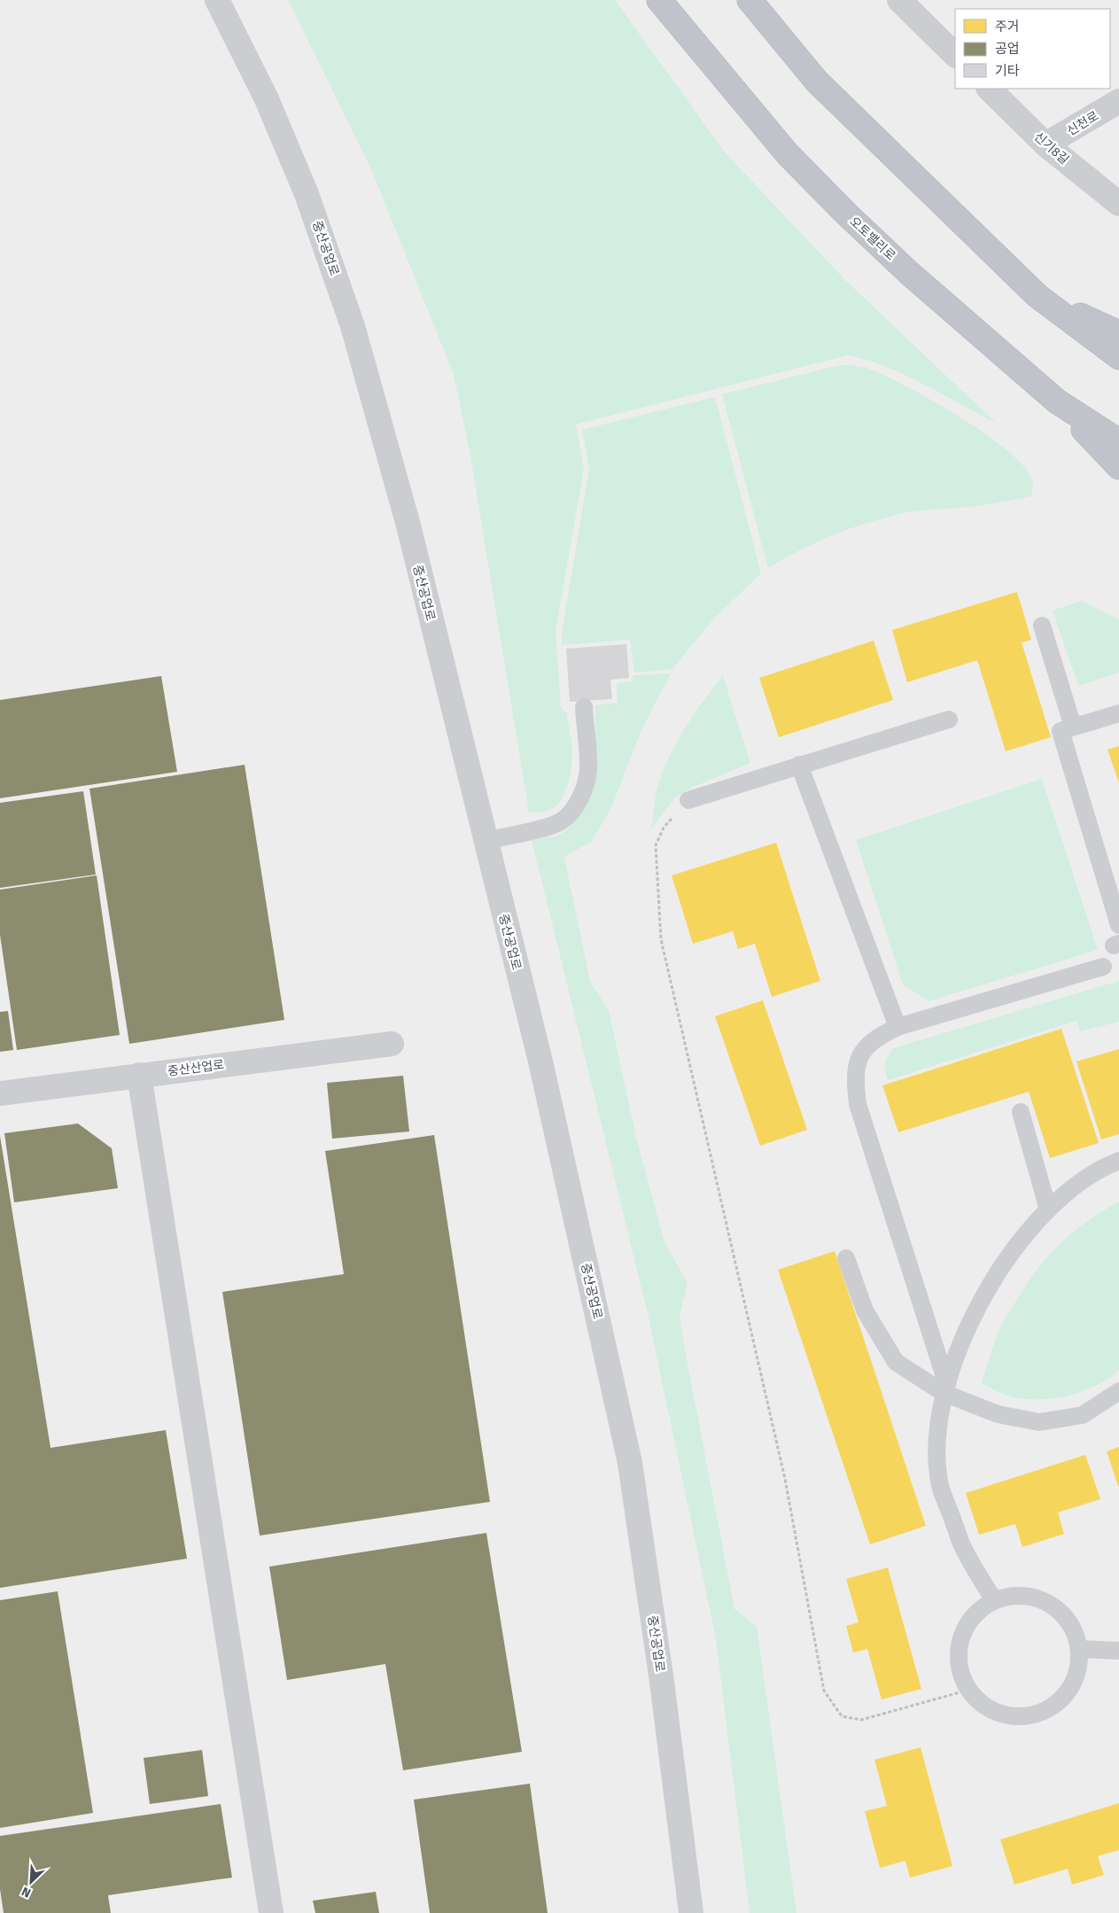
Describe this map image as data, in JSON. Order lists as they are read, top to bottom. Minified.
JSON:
{"streets":{"highway":["오토밸리로"],"street":["신천로","신기8길","중산공업로","중산산업로"]},"crossings":[["신천로","신기8길"]],"legend":["주거","공업","기타"],"north":"bottom left"}
